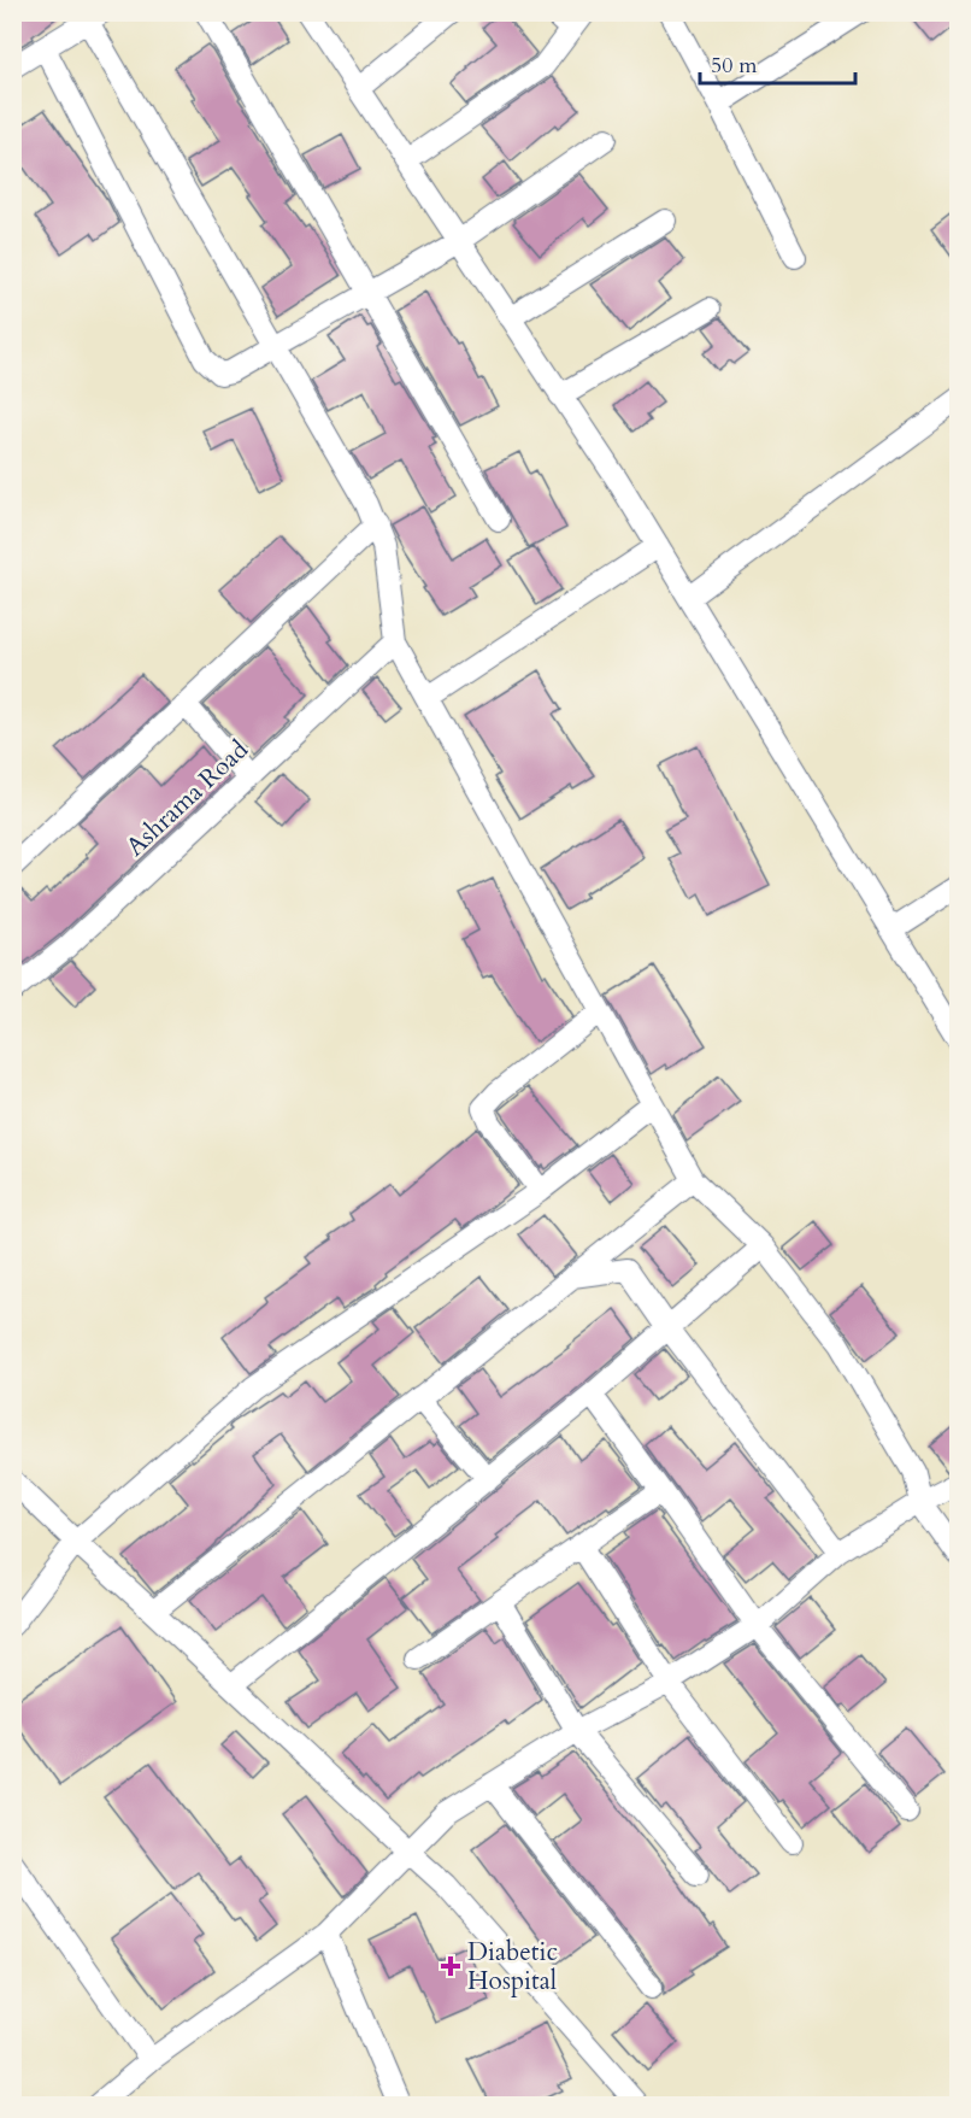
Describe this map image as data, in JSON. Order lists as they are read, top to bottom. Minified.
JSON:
{"streets":{"street":["Ashrama Road"]},"places":{"health":["Diabetic Hospital"]},"scale_bar":"50 m"}
